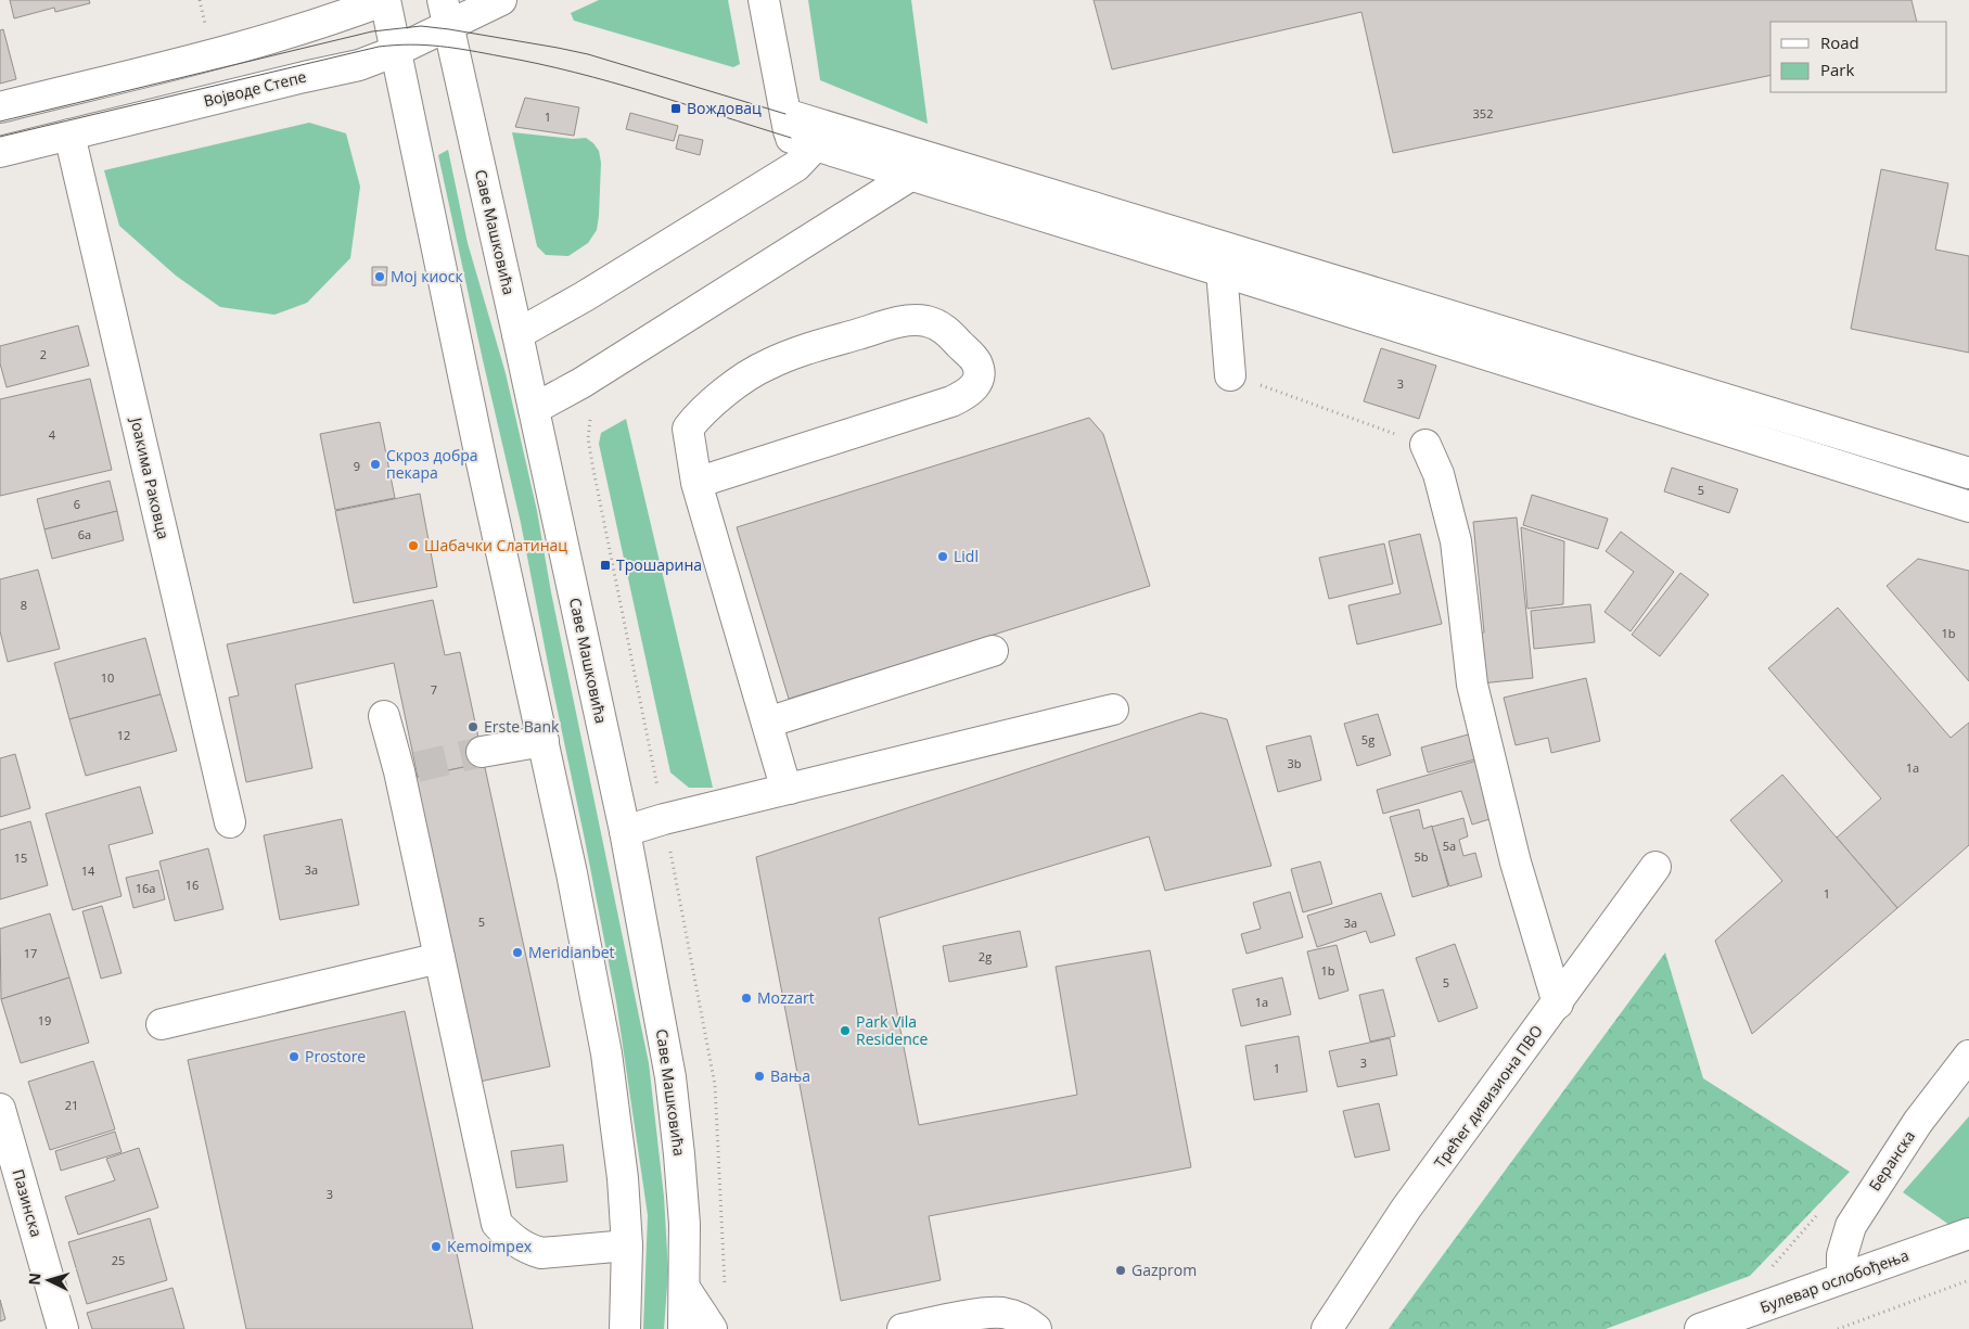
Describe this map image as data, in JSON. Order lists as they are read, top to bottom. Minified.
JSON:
{"streets":{"main road":["Војводе Степе","Саве Машковића","Јоакима Раковца","Трећег дивизиона ПВО","Беранска","Пазинска","Булевар ослобођења"]},"crossings":[["Војводе Степе","Саве Машковића"],["Војводе Степе","Јоакима Раковца"],["Беранска","Булевар ослобођења"]],"places":{"transit":["Вождовац","Трошарина"],"other":["Мој киоск","Скроз добра пекара","Шабачки Слатинац","Lidl","Erste Bank","Meridianbet","Mozzart","Park Vila Residence","Prostore","Вања","Kemoimpex","Gazprom"]},"house_numbers":["352","1","2","3","4","9","5","6","6a","8","1b","10","7","12","5g","3b","1a","5a","5b","15","3a","14","16","16a","1","5","3a","17","2g","1b","5","1a","19","3","1","21","3","25"],"legend":["Road","Park"],"north":"left"}
